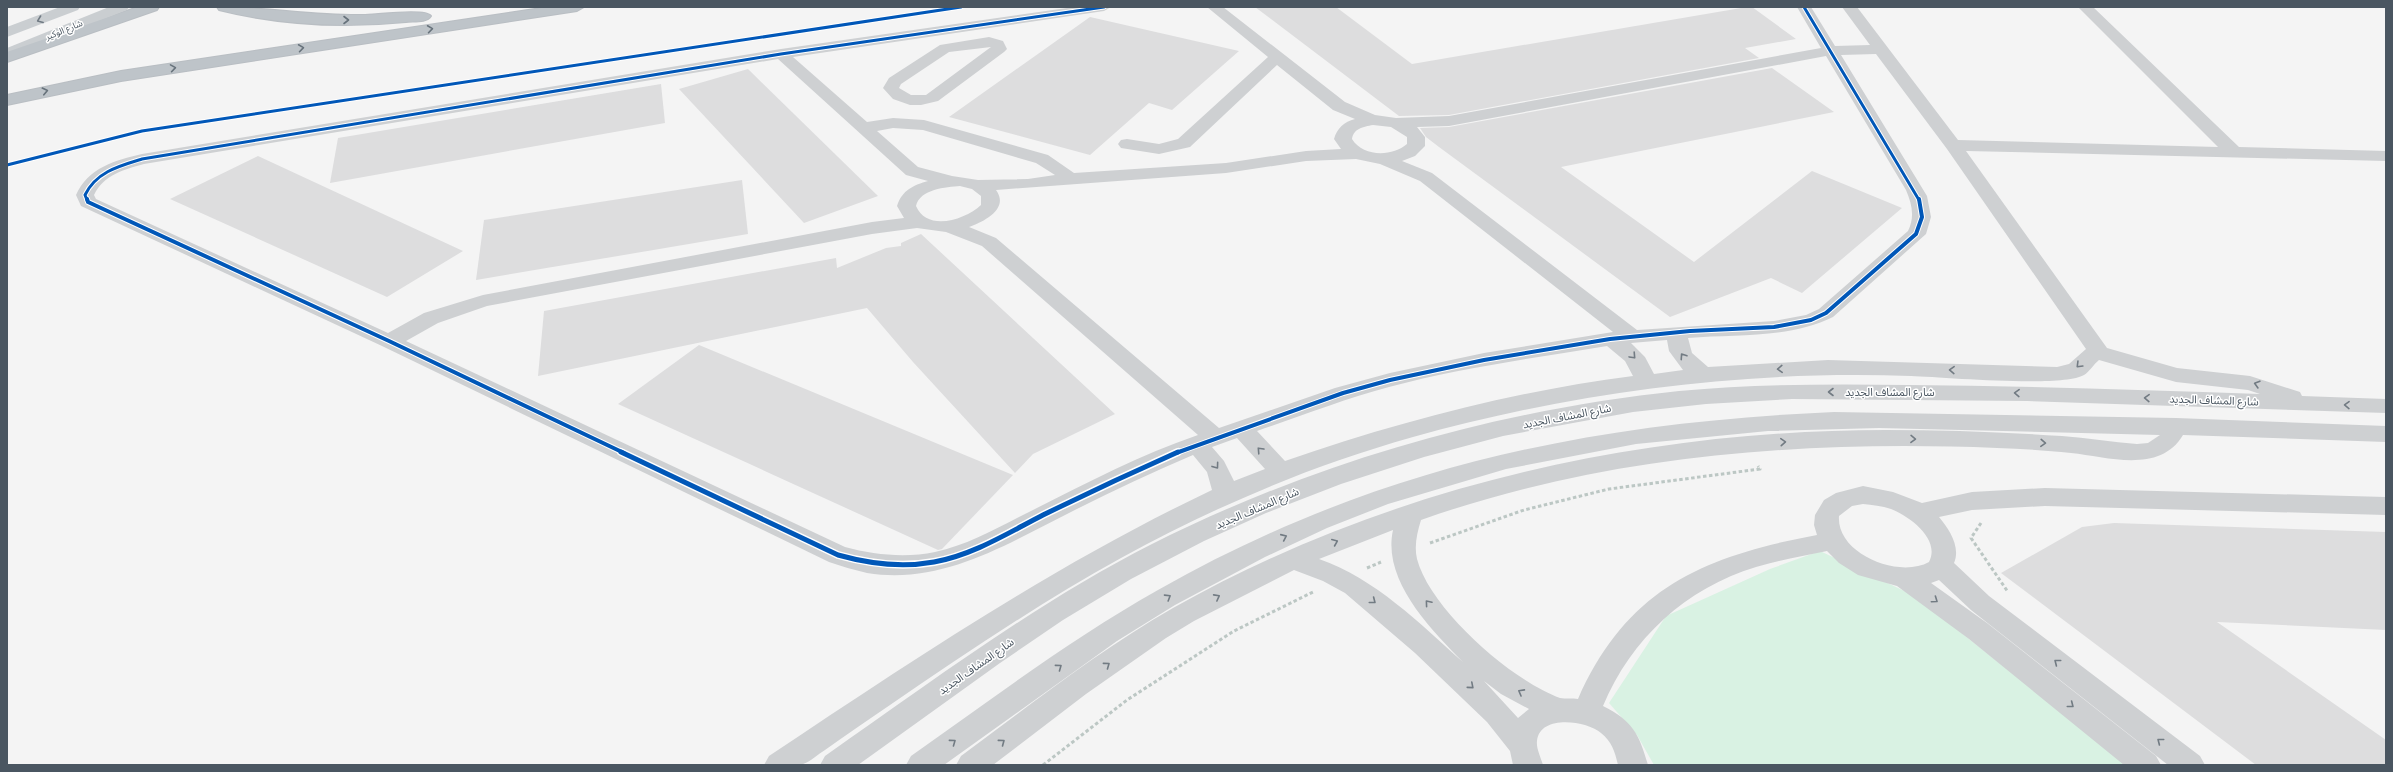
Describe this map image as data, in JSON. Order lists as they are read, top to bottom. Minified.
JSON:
{"streets":{"main road":["شارع الوكير"],"street":["شارع المشاف الجديد"]}}
